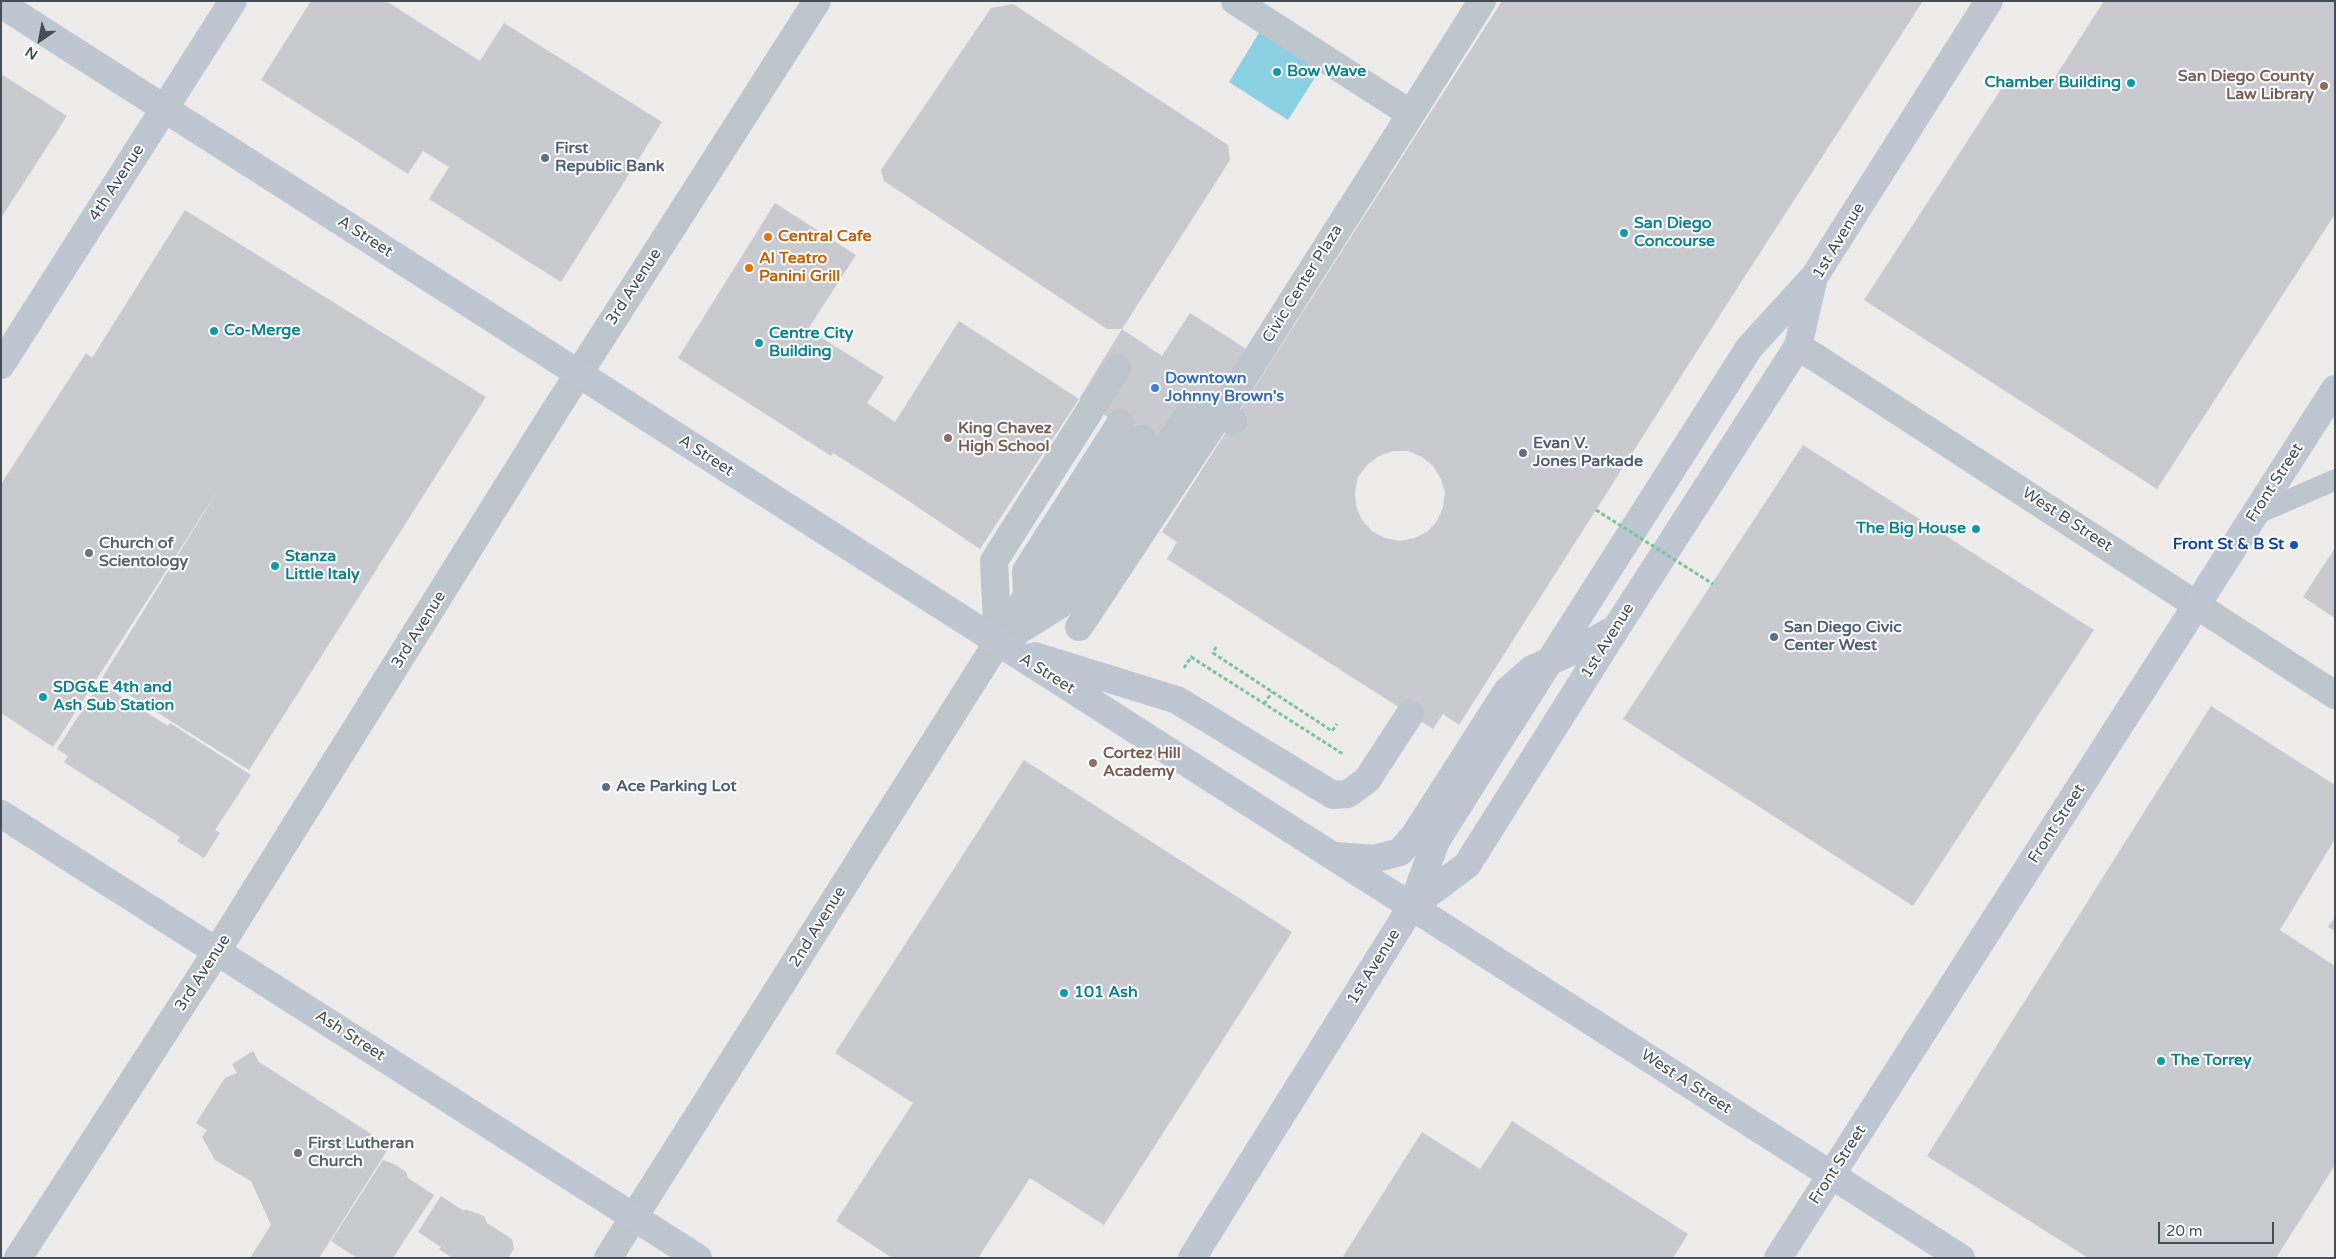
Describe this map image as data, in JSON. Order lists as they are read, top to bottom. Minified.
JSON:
{"streets":{"main road":["4th Avenue","A Street","1st Avenue","Front Street","Ash Street","West A Street"],"street":["Civic Center Plaza","3rd Avenue","West B Street","2nd Avenue"]},"crossings":[["4th Avenue","A Street"],["A Street","1st Avenue"],["A Street","3rd Avenue"],["A Street","2nd Avenue"],["A Street","West A Street"],["1st Avenue","West B Street"],["1st Avenue","West A Street"],["3rd Avenue","Ash Street"],["Front Street","West B Street"],["Front Street","West A Street"],["2nd Avenue","Ash Street"]],"places":["Bow Wave","Chamber Building","San Diego County Law Library","First Republic Bank","San Diego Concourse","Central Cafe","Al Teatro Panini Grill","Co-Merge","Centre City Building","Downtown Johnny Brown's","King Chavez High School","Evan V. Jones Parkade","The Big House","Front St & B St","Church of Scientology","Stanza Little Italy","San Diego Civic Center West","SDG&E 4th and Ash Sub Station","Cortez Hill Academy","Ace Parking Lot","101 Ash","The Torrey","First Lutheran Church"],"scale_bar":"20 m","north":"bottom left"}
